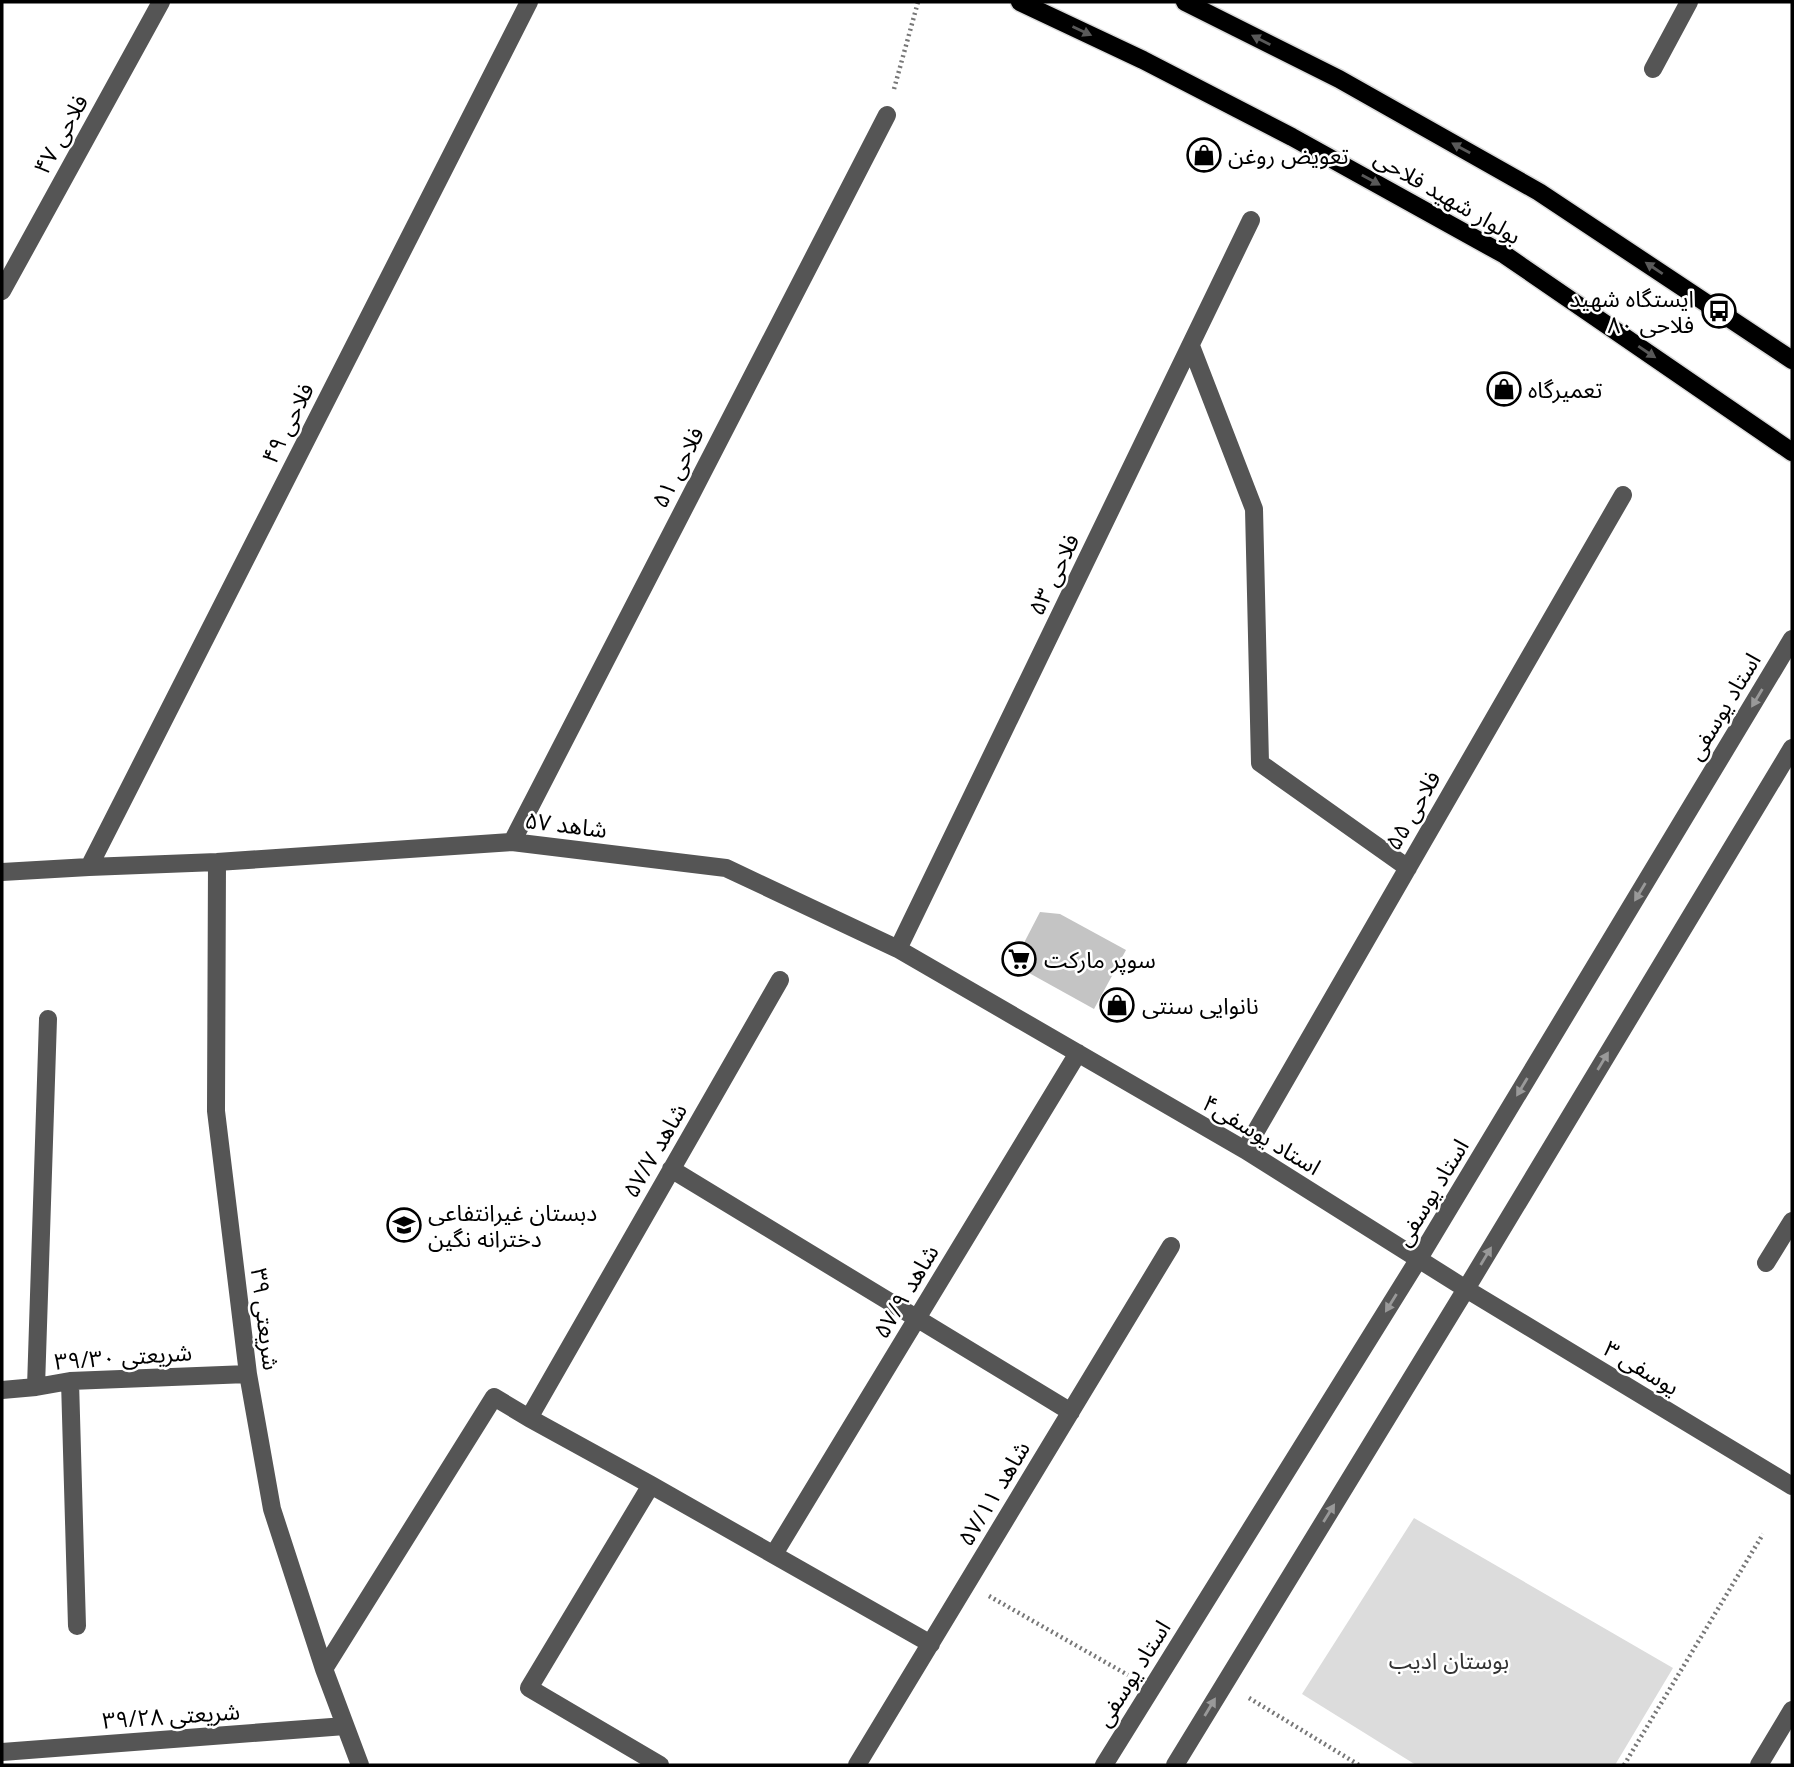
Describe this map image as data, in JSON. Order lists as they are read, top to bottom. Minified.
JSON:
{"streets":{"main road":["بولوار شهید فلاحی"],"street":["فلاحی ۴۷","فلاحی ۴۹","فلاحی ۵۱","فلاحی ۵۳","استاد یوسفی","فلاحی ۵۵","شاهد ۵۷","استاد یوسفی۴","شاهد ۵۷/۷","شاهد ۵۷/۹","شریعتی ۳۹","شریعتی ۳۹/۳۰","یوسفی ۳","شاهد ۵۷/۱۱","شریعتی ۳۹/۲۸"]},"crossings":[["فلاحی ۴۹","شاهد ۵۷"],["فلاحی ۵۱","شاهد ۵۷"],["فلاحی ۵۳","شاهد ۵۷"],["استاد یوسفی","استاد یوسفی۴"],["فلاحی ۵۵","استاد یوسفی۴"],["شاهد ۵۷","استاد یوسفی۴"],["شاهد ۵۷","شاهد ۵۷/۹"],["شاهد ۵۷","شریعتی ۳۹"],["استاد یوسفی۴","شاهد ۵۷/۹"],["استاد یوسفی۴","یوسفی ۳"],["شریعتی ۳۹","شریعتی ۳۹/۳۰"],["شریعتی ۳۹","شریعتی ۳۹/۲۸"]],"parks":["بوستان ادیب"],"places":{"shop":["تعویض روغن","تعمیرگاه","نانوایی سنتی"],"bus stop":["ایستگاه شهید فلاحی ۸۰"],"supermarket":["سوپر مارکت"],"school or university":["دبستان غیرانتفاعی دخترانه نگین"]}}
